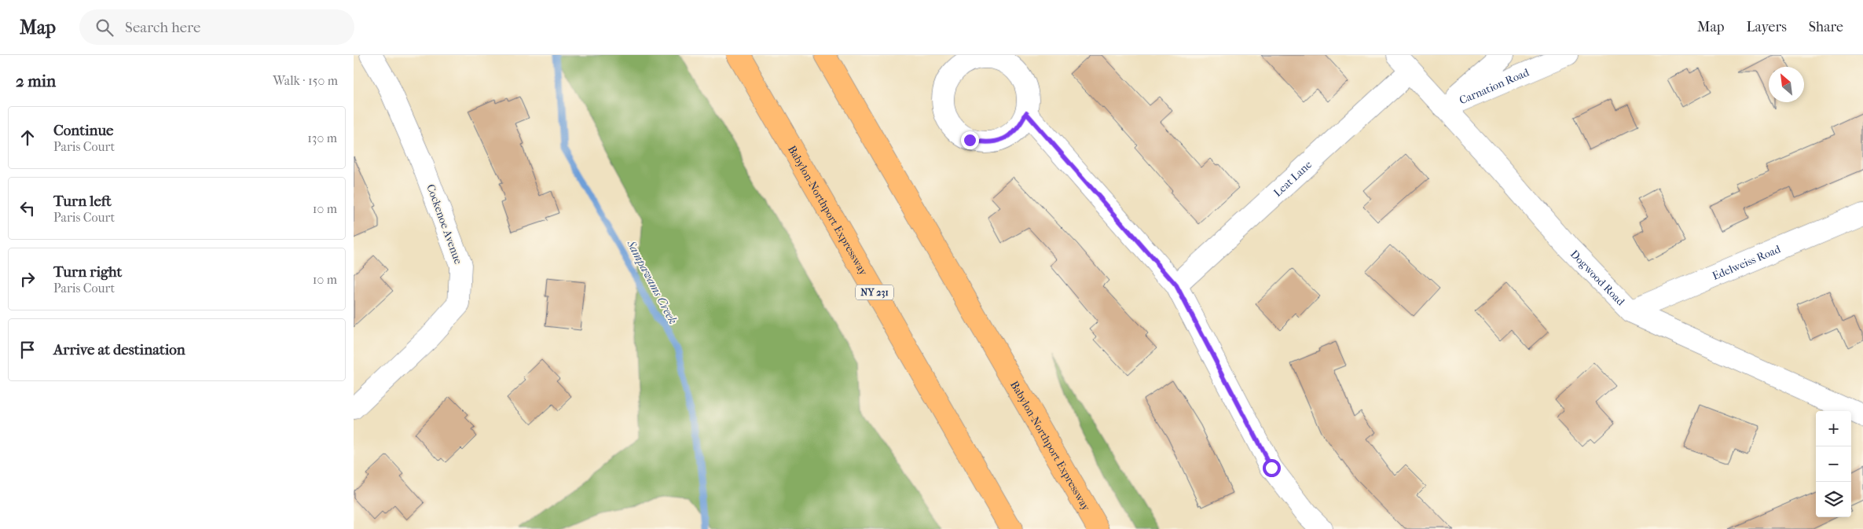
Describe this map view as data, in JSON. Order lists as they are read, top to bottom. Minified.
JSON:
{"streets":{"main road":["Babylon-Northport Expressway","NY 231"],"street":["Carnation Road","Leat Lane","Cockenoe Avenue","Edelweiss Road","Dogwood Road"]},"crossings":[["Carnation Road","Dogwood Road"],["Leat Lane","Dogwood Road"],["Edelweiss Road","Dogwood Road"]],"water":["Sampawams Creek"],"north":"top left","page":{"header":"Map","search":"Search here","nav":["Map","Layers","Share"],"heading":["2 min","Walk · 150 m"],"list":[["Continue","Paris Court","130 m"],["Turn left","Paris Court","10 m"],["Turn right","Paris Court","10 m"],"Arrive at destination"],"map_buttons":["+","−"]}}
